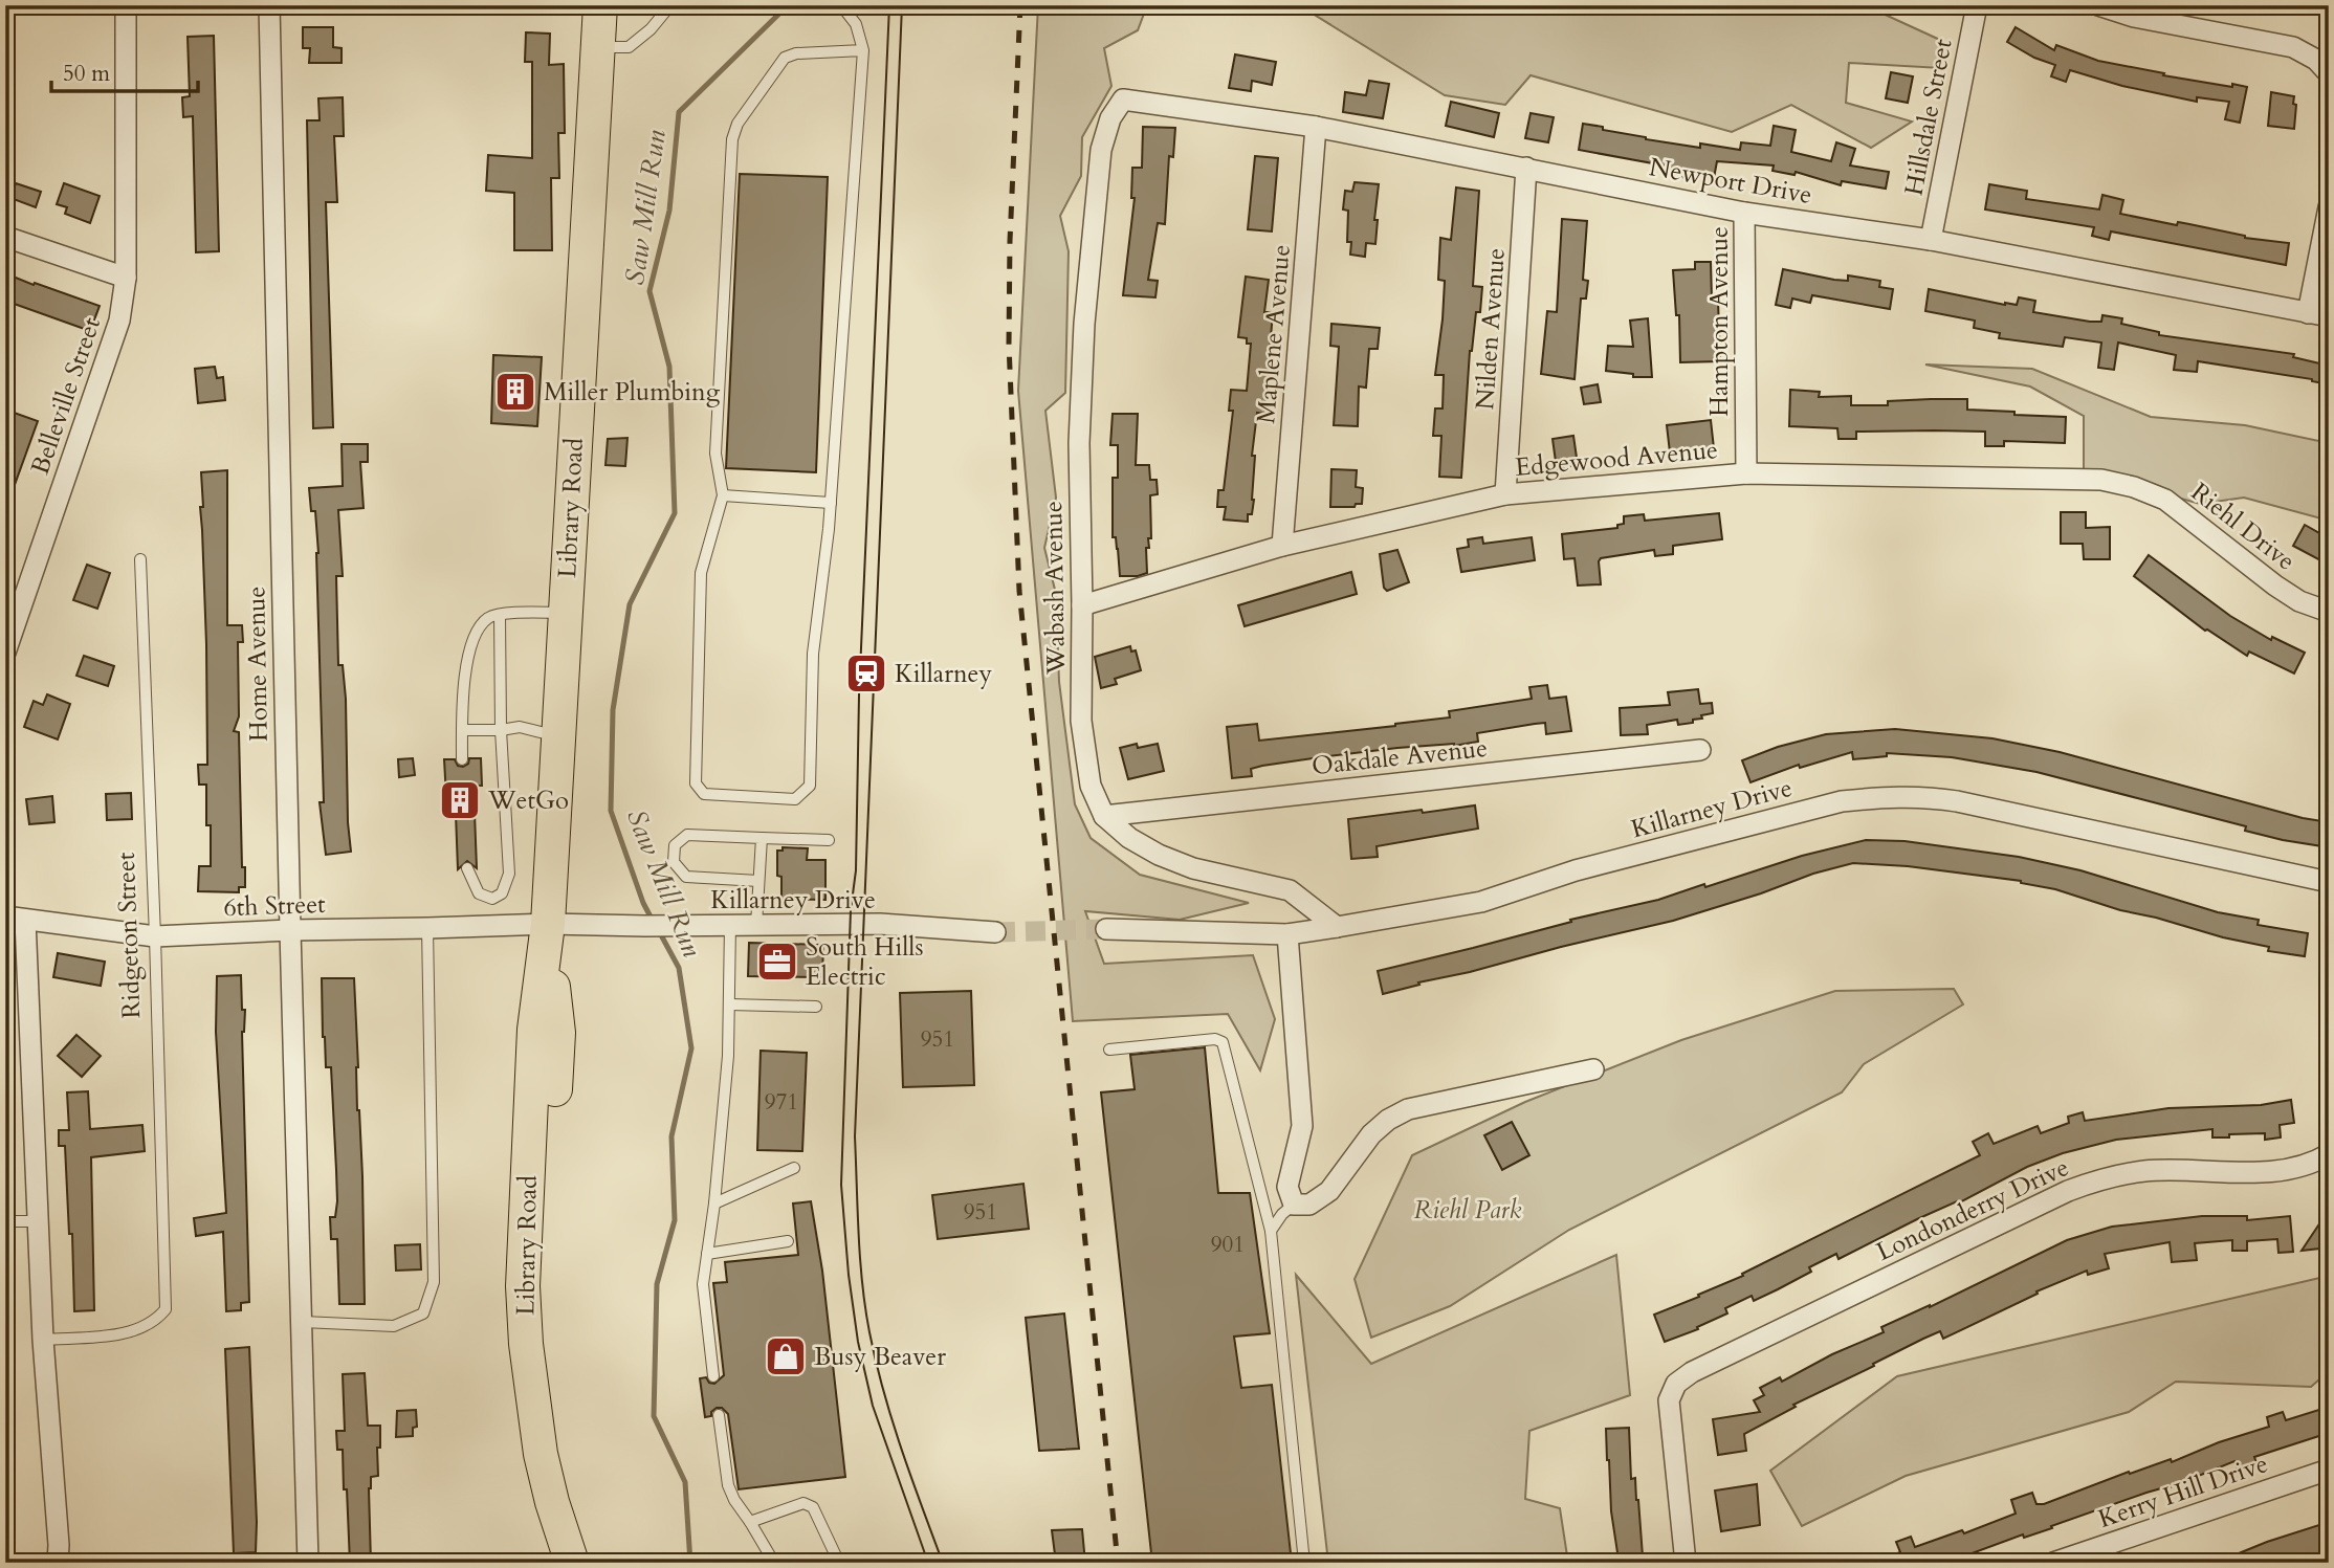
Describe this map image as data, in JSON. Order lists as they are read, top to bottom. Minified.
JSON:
{"streets":{"main road":["Library Road"],"street":["Hillsdale Street","Newport Drive","Hampton Avenue","Nilden Avenue","Maplene Avenue","Belleville Street","Edgewood Avenue","Riehl Drive","Wabash Avenue","Home Avenue","Oakdale Avenue","Killarney Drive","6th Street","Londonderry Drive","Kerry Hill Drive"],"lane":["Ridgeton Street"]},"crossings":[["Hillsdale Street","Newport Drive"],["Newport Drive","Hampton Avenue"],["Newport Drive","Nilden Avenue"],["Newport Drive","Maplene Avenue"],["Newport Drive","Wabash Avenue"],["Hampton Avenue","Edgewood Avenue"],["Nilden Avenue","Edgewood Avenue"],["Maplene Avenue","Edgewood Avenue"],["Edgewood Avenue","Riehl Drive"],["Edgewood Avenue","Wabash Avenue"],["Library Road","Killarney Drive"],["Library Road","6th Street"],["Wabash Avenue","Oakdale Avenue"],["Wabash Avenue","Killarney Drive"],["Home Avenue","6th Street"],["Killarney Drive","6th Street"],["6th Street","Ridgeton Street"]],"water":["Saw Mill Run"],"parks":["Riehl Park"],"places":{"building":["Miller Plumbing","WetGo"],"station":["Killarney"],"office":["South Hills Electric"],"shop":["Busy Beaver"]},"house_numbers":["951","971","951","901"],"scale_bar":"50 m"}
